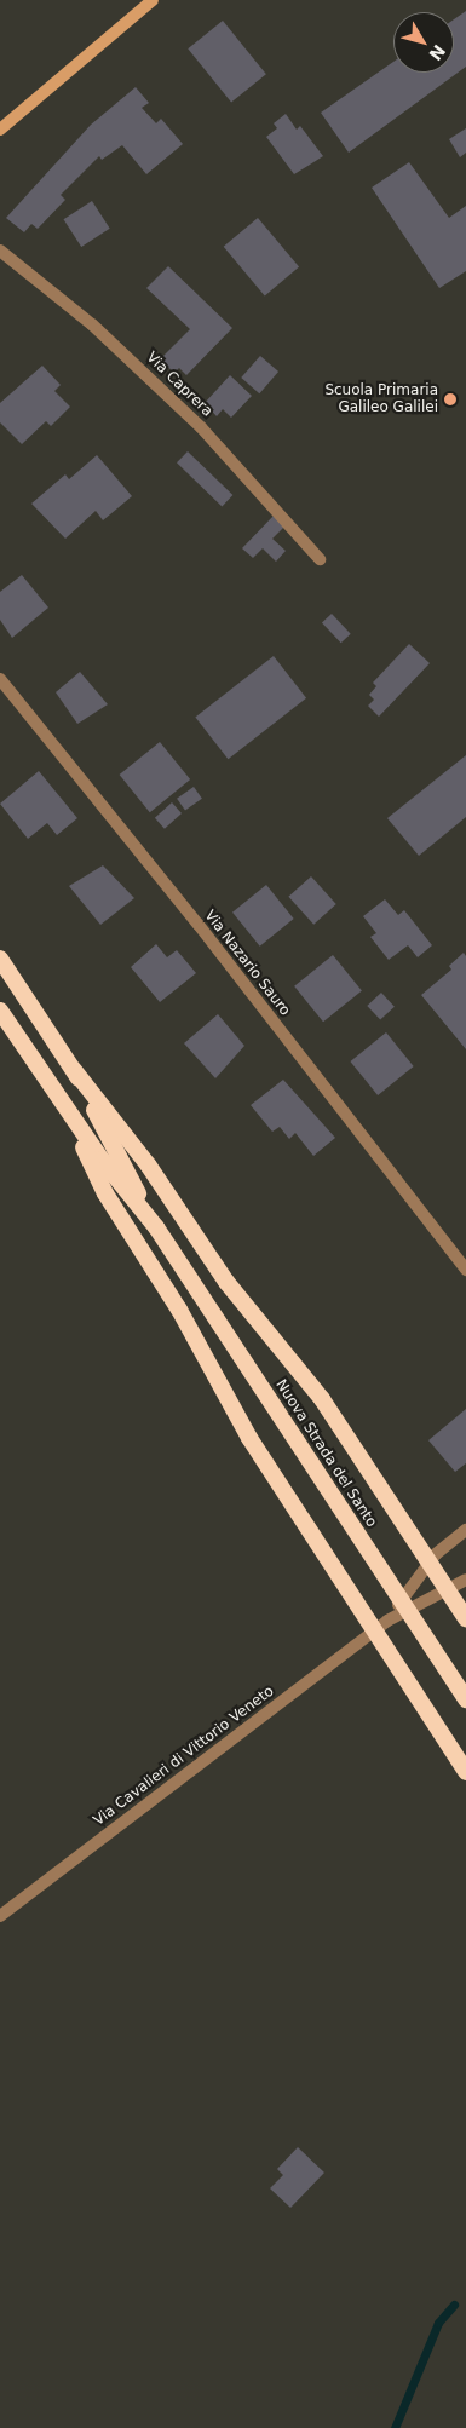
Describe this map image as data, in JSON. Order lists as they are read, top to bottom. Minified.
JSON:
{"streets":{"highway":["Nuova Strada del Santo"],"street":["Via Caprera","Via Nazario Sauro","Via Cavalieri di Vittorio Veneto"]},"places":["Scuola Primaria Galileo Galilei"],"north":"bottom right"}
